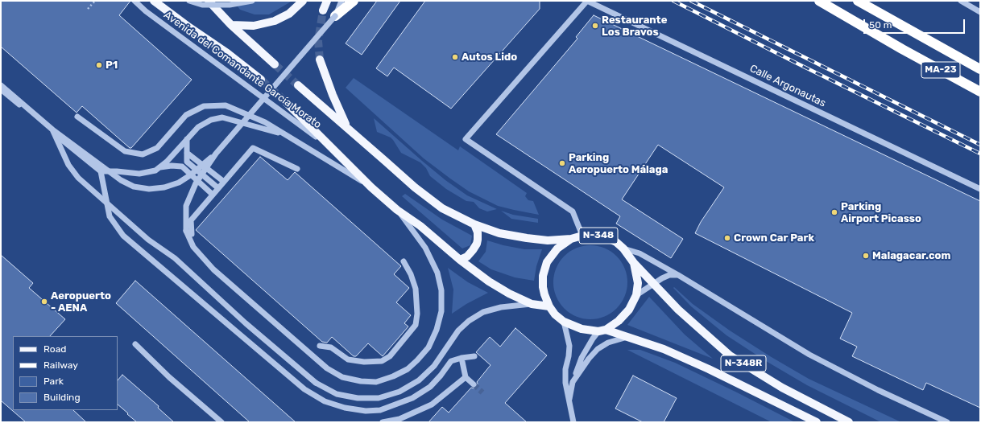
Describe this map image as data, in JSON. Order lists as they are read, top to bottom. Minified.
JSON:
{"streets":{"highway":["MA-23"],"main road":["Avenida del Comandante García Morato","N-348","N-348R"],"street":["Calle Argonautas"]},"crossings":[["Avenida del Comandante García Morato","N-348"],["Avenida del Comandante García Morato","N-348R"],["N-348","N-348R"]],"places":["Restaurante Los Bravos","Autos Lido","P1","Parking Aeropuerto Málaga","Parking Airport Picasso","Crown Car Park","Malagacar.com","Aeropuerto - AENA"],"legend":["Road","Railway","Park","Building"],"scale_bar":"50 m"}
